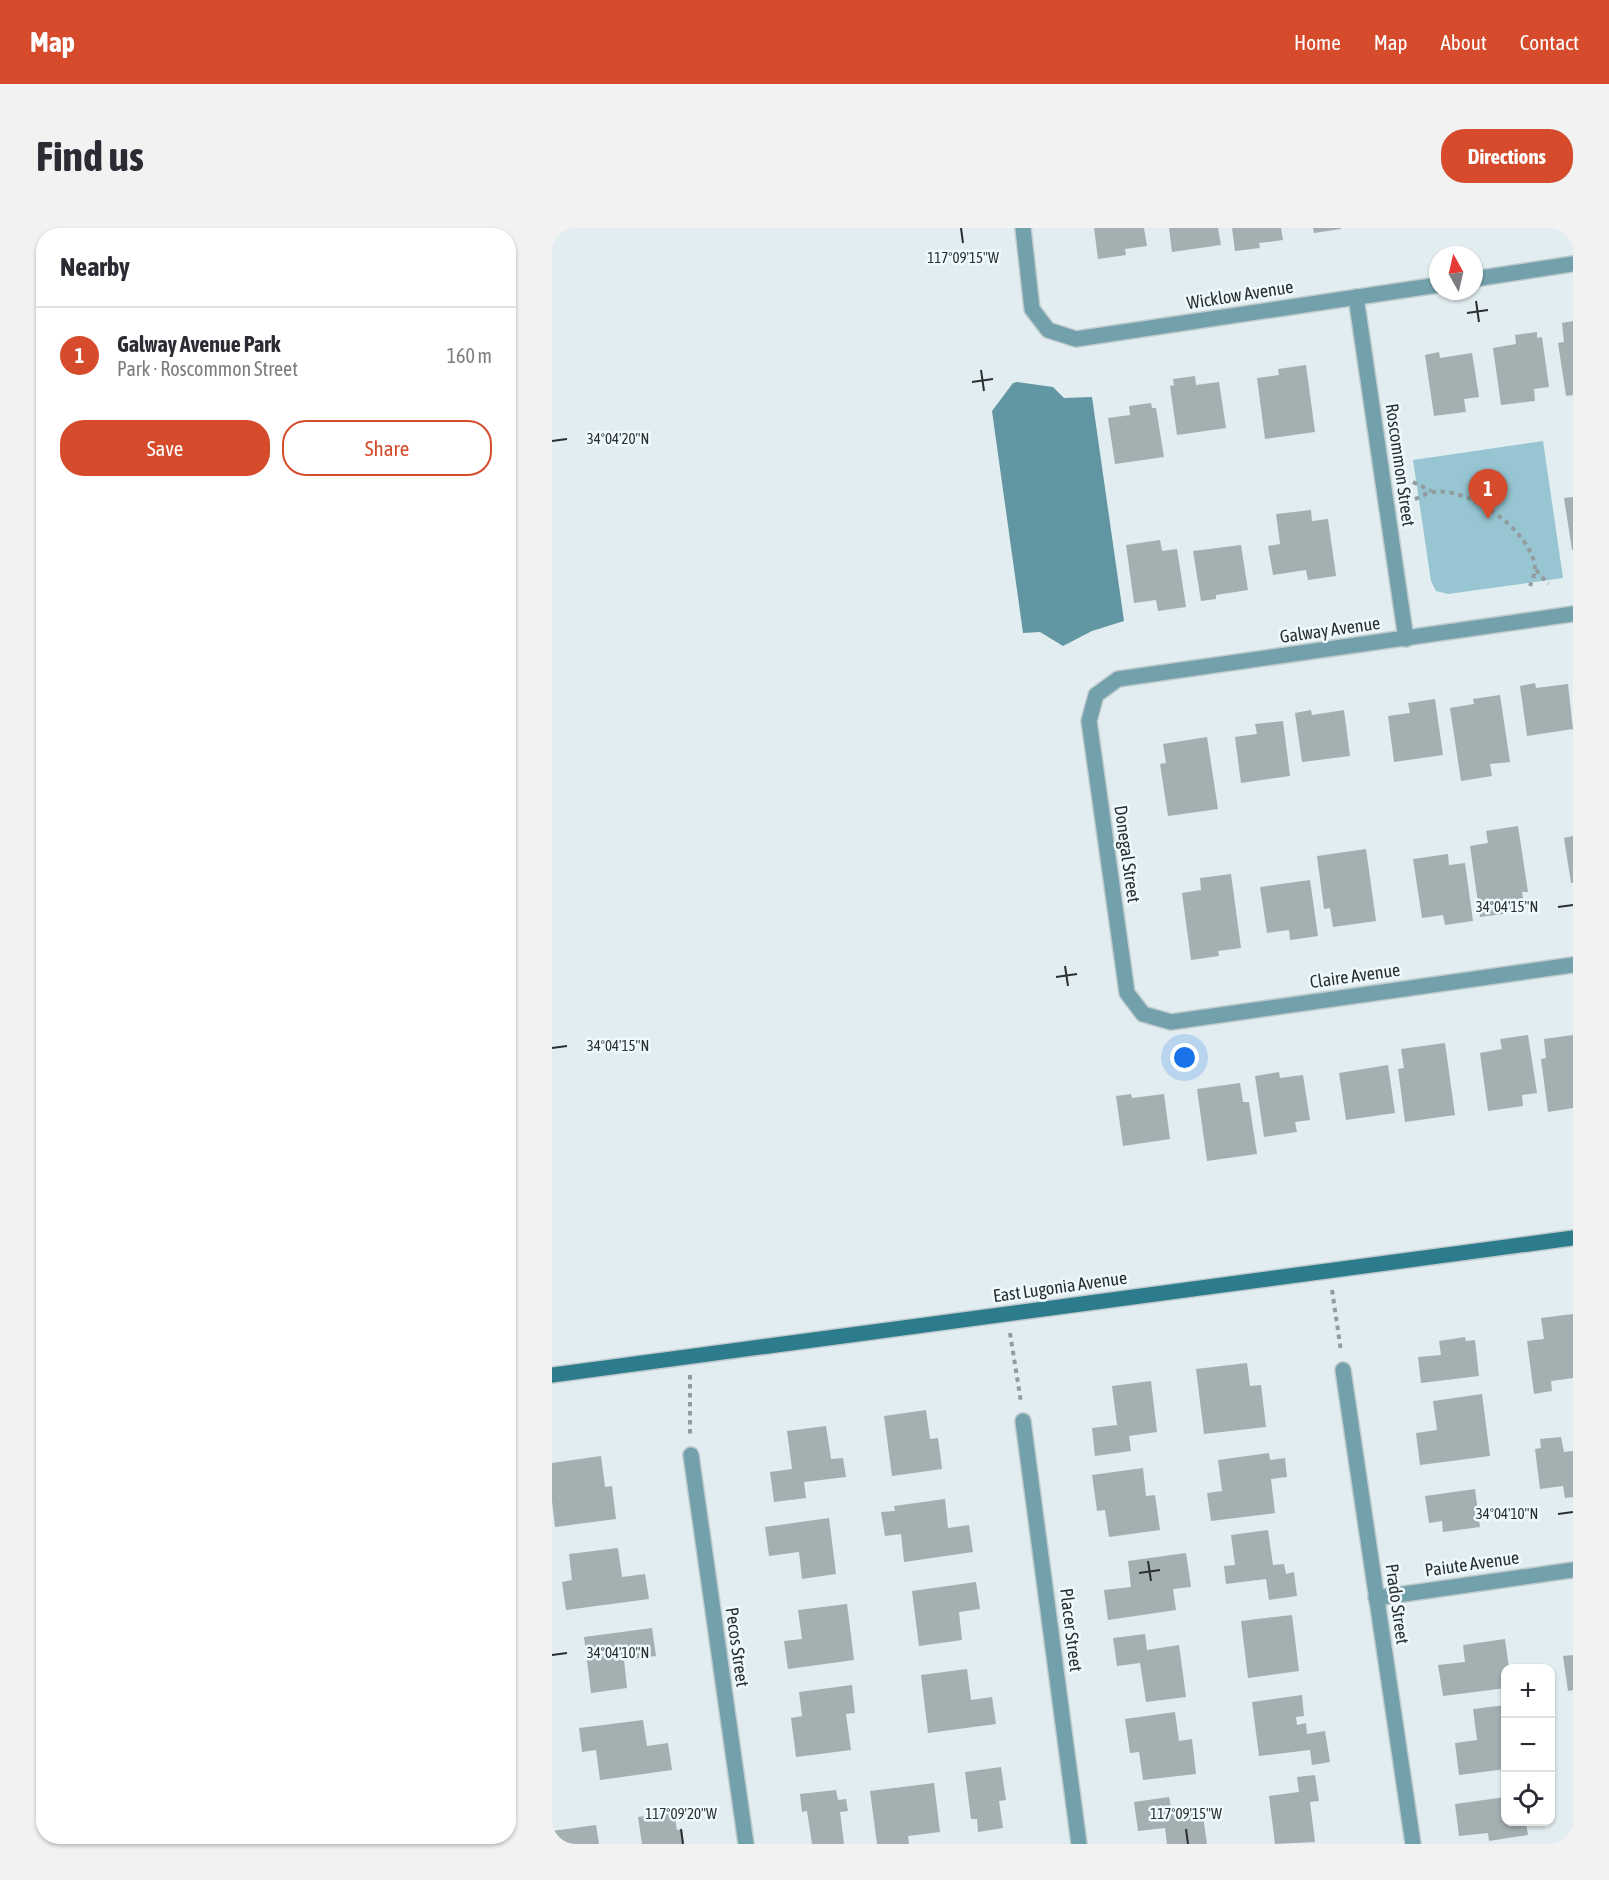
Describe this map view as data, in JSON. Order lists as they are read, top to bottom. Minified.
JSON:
{"streets":{"main road":["East Lugonia Avenue"],"street":["Wicklow Avenue","Roscommon Street","Galway Avenue","Donegal Street","Claire Avenue","Paiute Avenue","Prado Street","Placer Street","Pecos Street"]},"crossings":[["Wicklow Avenue","Roscommon Street"],["Roscommon Street","Galway Avenue"],["Galway Avenue","Donegal Street"],["Donegal Street","Claire Avenue"],["Paiute Avenue","Prado Street"]],"north":"top","page":{"header":"Map","nav":["Home","Map","About","Contact"],"buttons":["Directions",["Save","Share"]],"title":"Find us","heading":"Nearby","list":[{"mark":"1","name":"Galway Avenue Park","note":"Park · Roscommon Street","value":"160 m"}],"pins":"1","map_buttons":["+","−"]},"coordinates":["117°09'15\"W","34°04'20\"N","34°04'15\"N","34°04'10\"N","117°09'20\"W"]}
